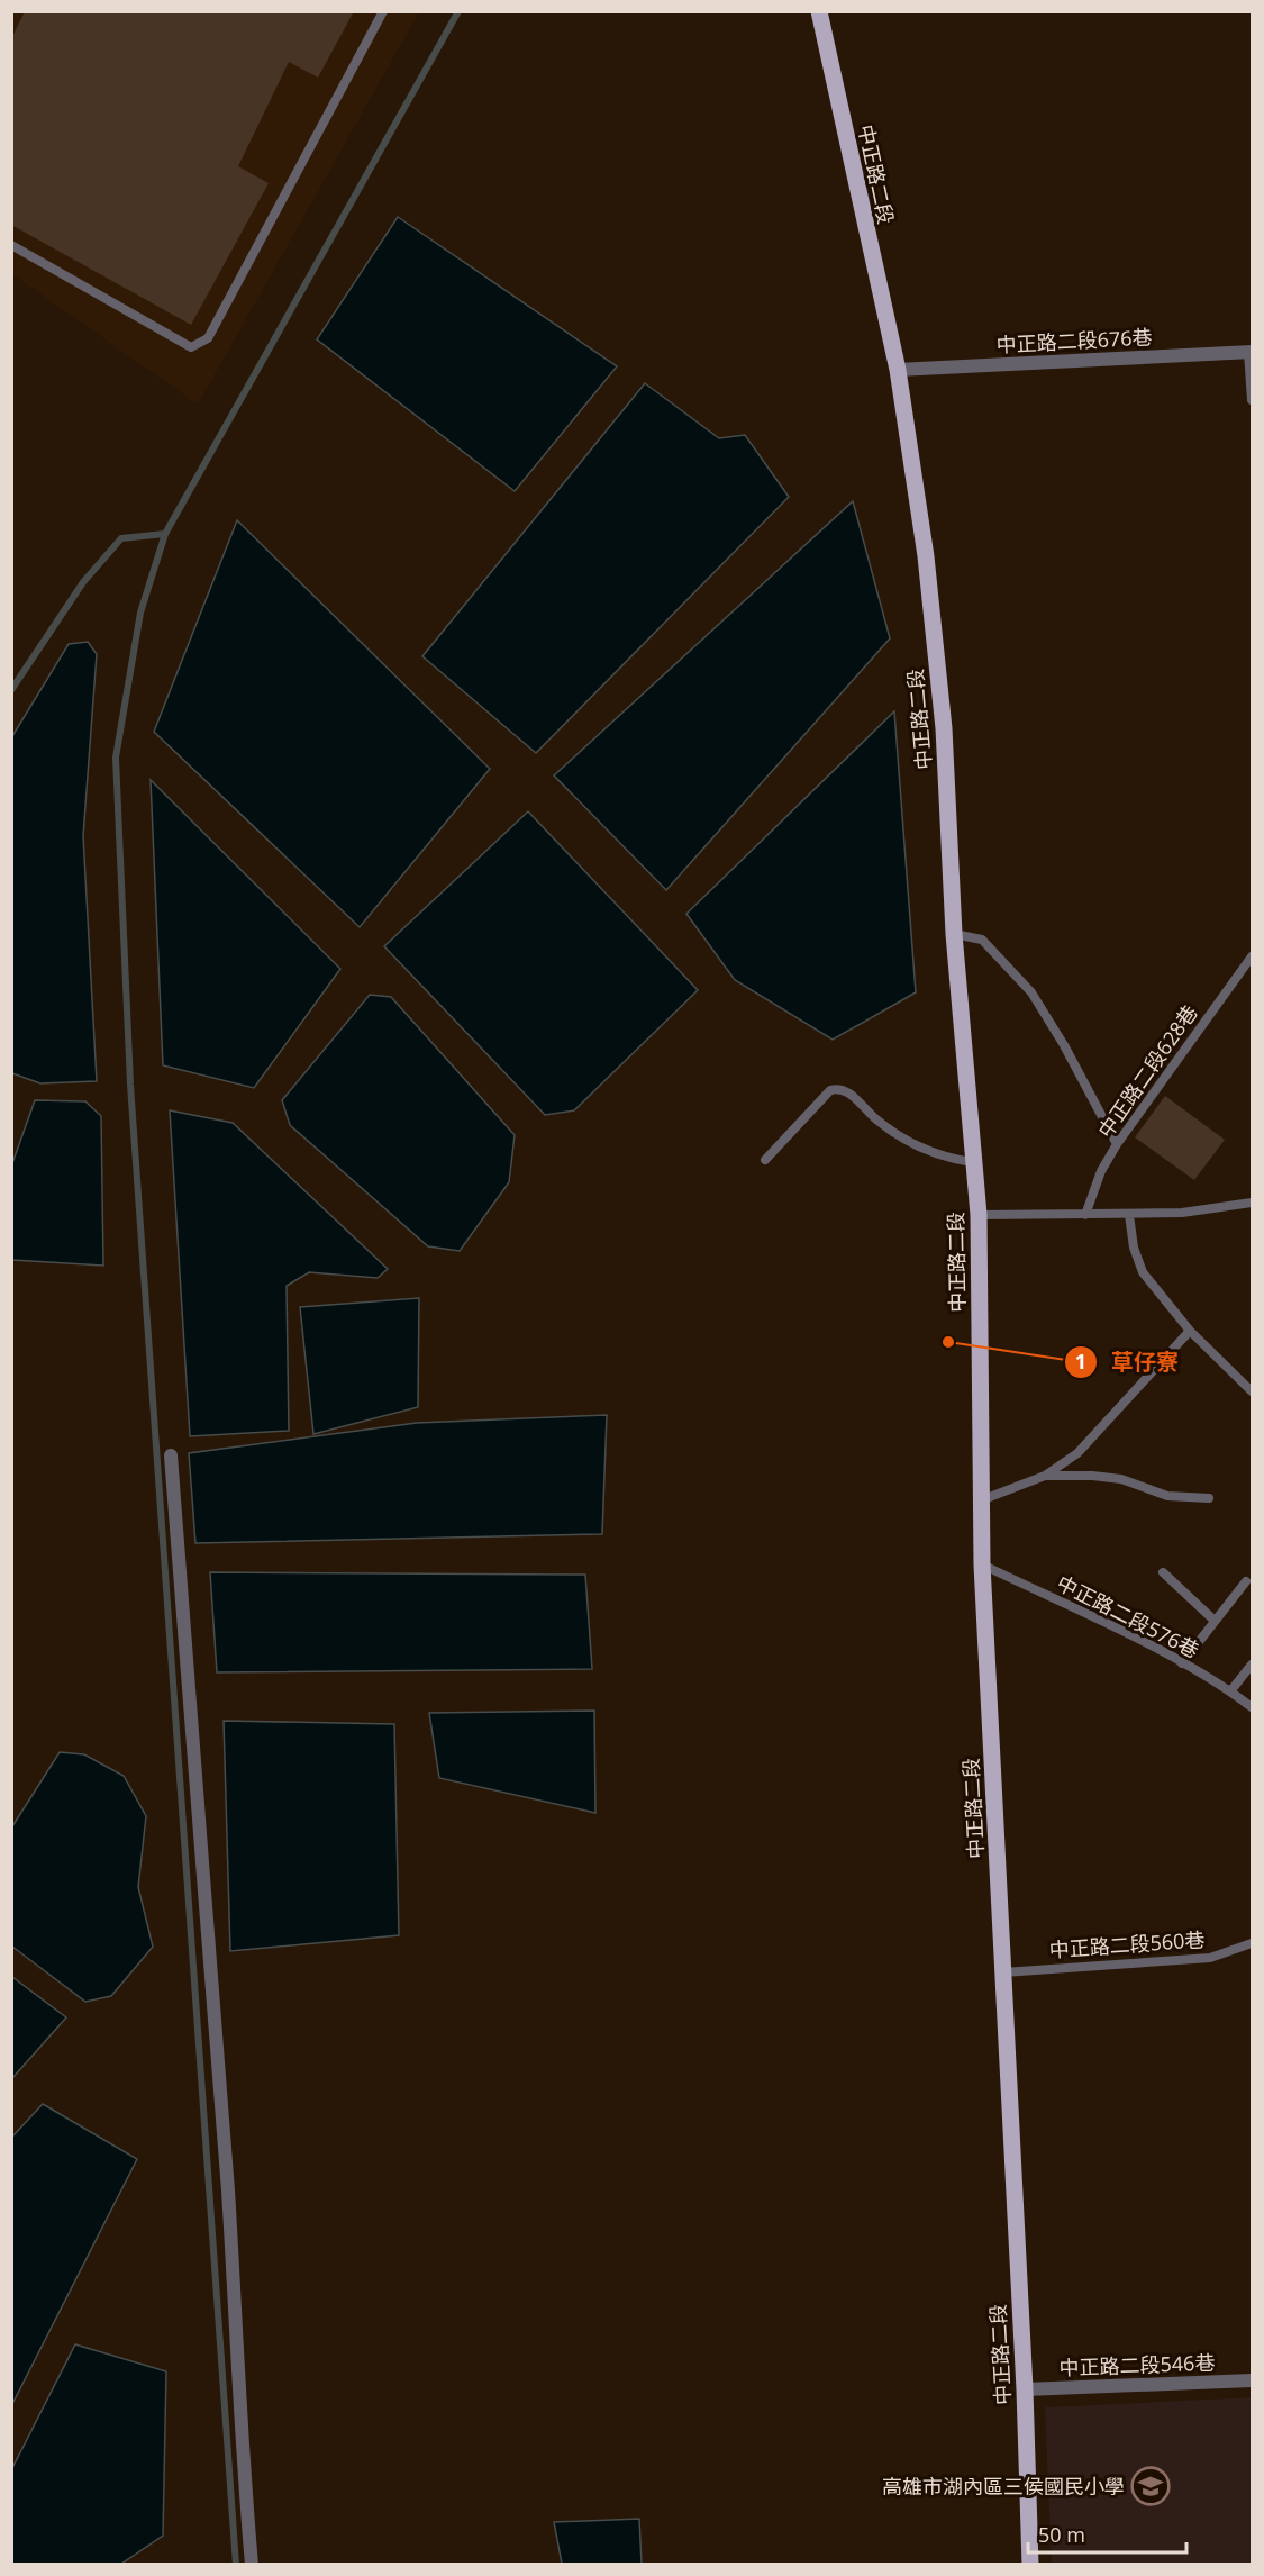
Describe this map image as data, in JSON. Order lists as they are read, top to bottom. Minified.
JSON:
{"streets":{"main road":["中正路二段"],"street":["中正路二段676巷","中正路二段546巷"],"lane":["中正路二段628巷","中正路二段576巷","中正路二段560巷"]},"crossings":[["中正路二段","中正路二段676巷"],["中正路二段","中正路二段576巷"],["中正路二段","中正路二段560巷"],["中正路二段","中正路二段546巷"]],"places":{"other":["草仔寮"],"school or university":["高雄市湖內區三侯國民小學"]},"scale_bar":"50 m"}
